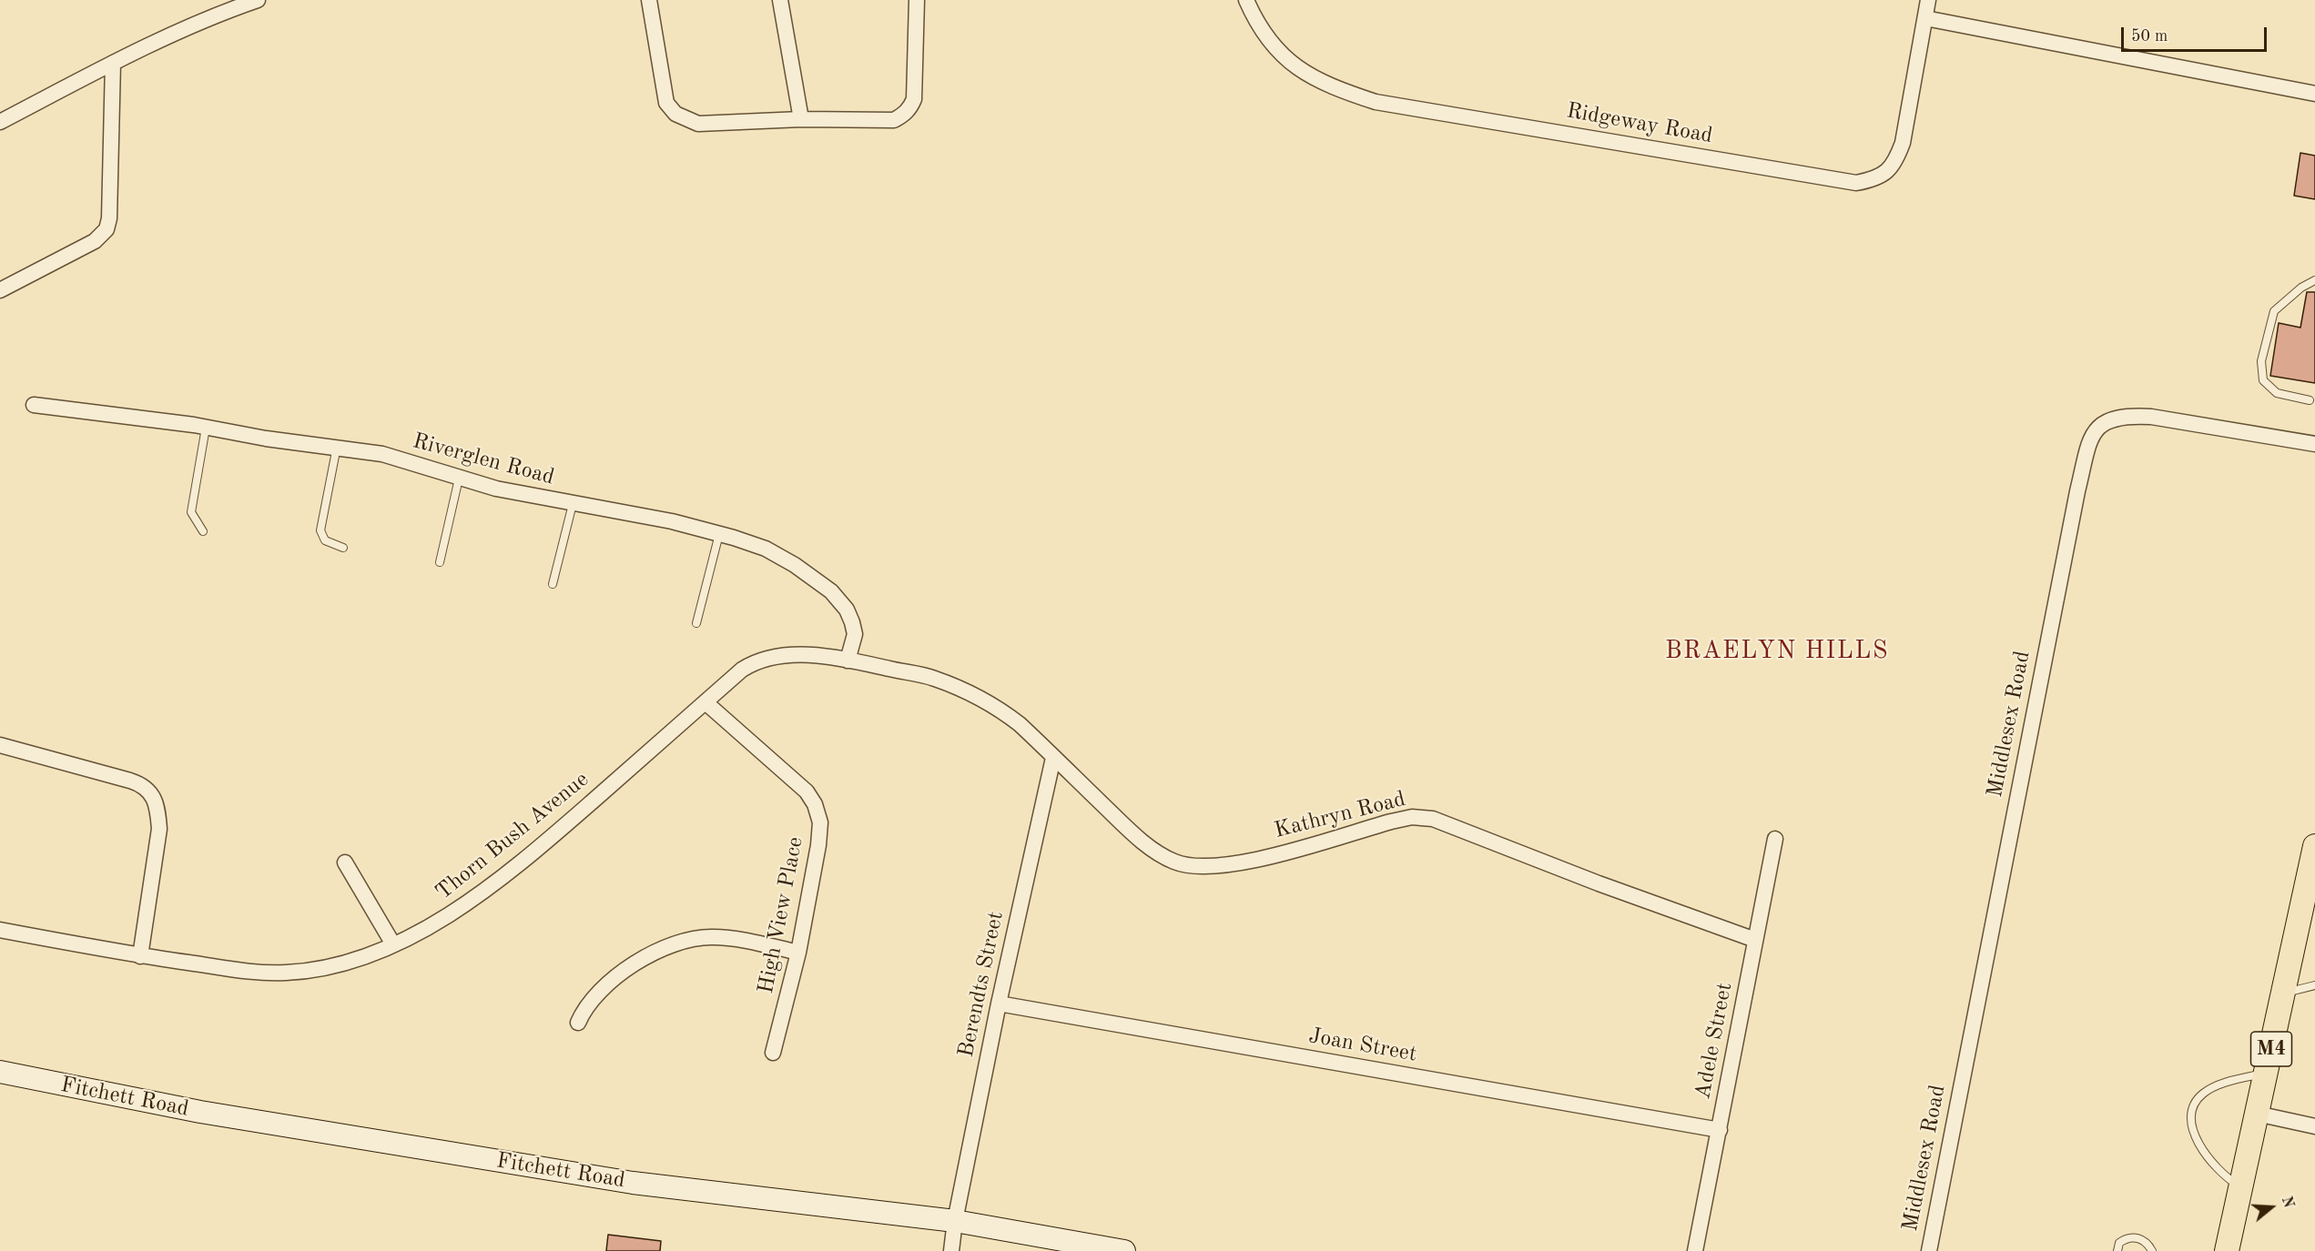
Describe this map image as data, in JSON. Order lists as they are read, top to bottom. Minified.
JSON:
{"streets":{"main road":["M4"],"street":["Ridgeway Road","Riverglen Road","Middlesex Road","Kathryn Road","Thorn Bush Avenue","High View Place","Berendts Street","Adele Street","Joan Street","Fitchett Road"]},"crossings":[["Riverglen Road","Kathryn Road"],["Riverglen Road","Thorn Bush Avenue"],["Kathryn Road","Thorn Bush Avenue"],["Kathryn Road","Berendts Street"],["Kathryn Road","Adele Street"],["Thorn Bush Avenue","High View Place"],["Berendts Street","Joan Street"],["Berendts Street","Fitchett Road"],["Adele Street","Joan Street"]],"districts":["BRAELYN HILLS"],"scale_bar":"50 m","north":"right"}
